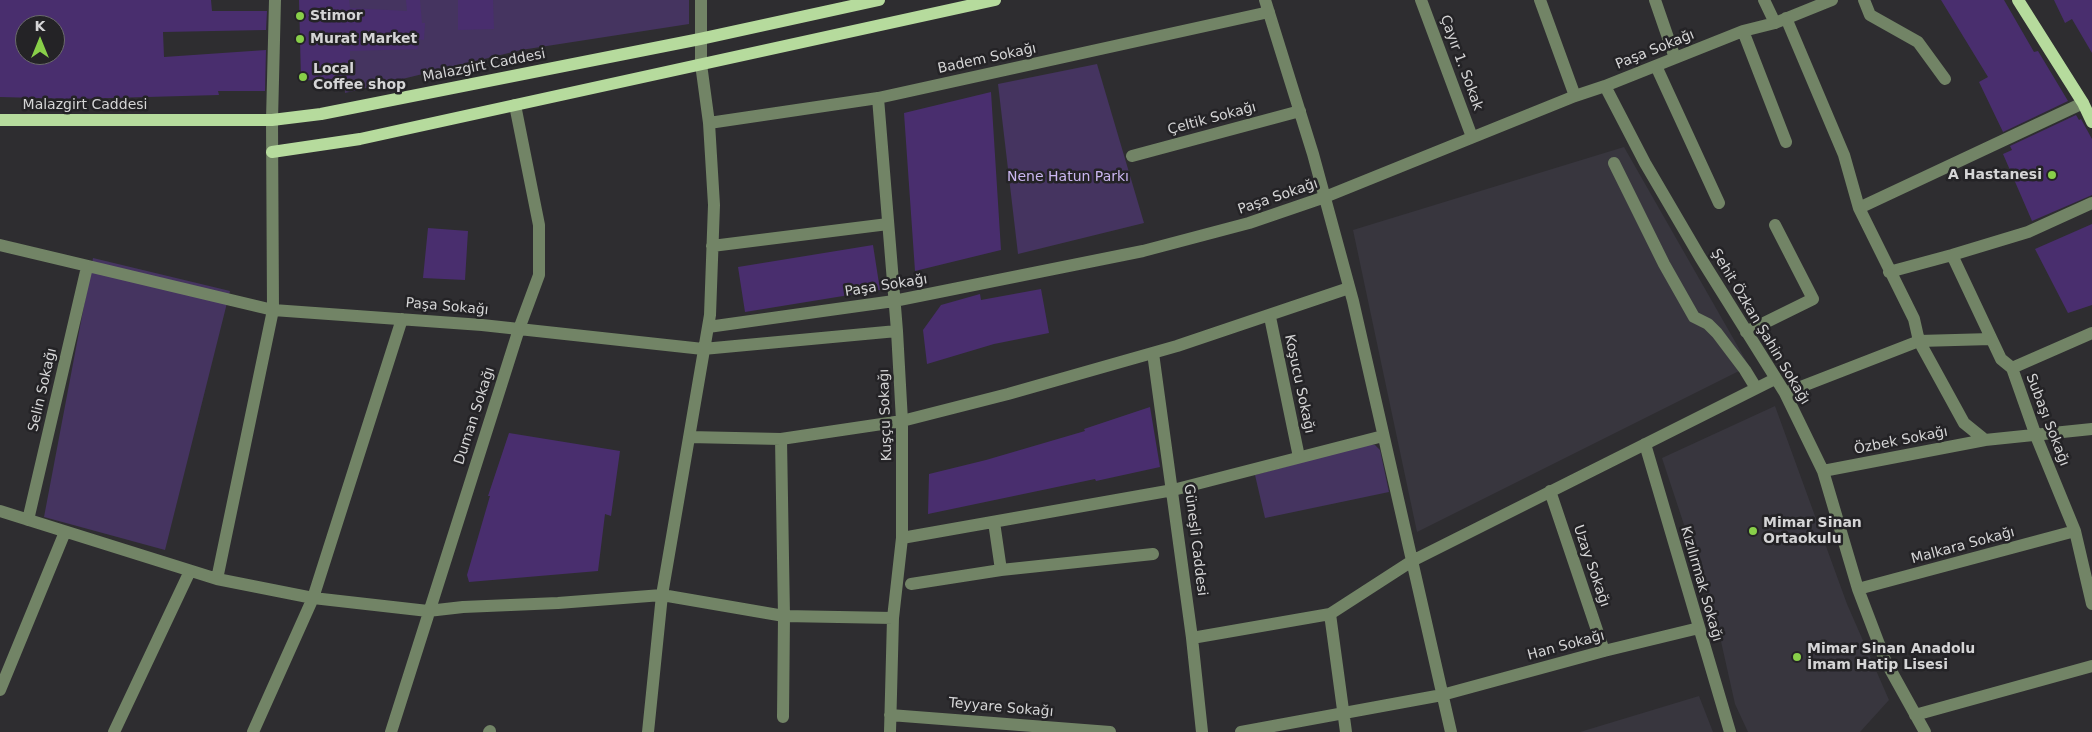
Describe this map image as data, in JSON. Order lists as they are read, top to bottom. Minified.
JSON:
{"streets":{"main road":["Malazgirt Caddesi"],"street":["Paşa Sokağı","Badem Sokağı","Çayır 1. Sokak","Çeltik Sokağı","Şehit Özkan Şahin Sokağı","Koşucu Sokağı","Selin Sokağı","Kuşçu Sokağı","Duman Sokağı","Subaşı Sokağı","Özbek Sokağı","Güneşli Caddesi","Malkara Sokağı","Uzay Sokağı","Kızılırmak Sokağı","Han Sokağı","Teyyare Sokağı"]},"crossings":[["Paşa Sokağı","Çayır 1. Sokak"],["Paşa Sokağı","Şehit Özkan Şahin Sokağı"],["Paşa Sokağı","Selin Sokağı"],["Paşa Sokağı","Kuşçu Sokağı"],["Paşa Sokağı","Duman Sokağı"],["Badem Sokağı","Kuşçu Sokağı"],["Şehit Özkan Şahin Sokağı","Özbek Sokağı"],["Şehit Özkan Şahin Sokağı","Malkara Sokağı"],["Kuşçu Sokağı","Teyyare Sokağı"],["Subaşı Sokağı","Özbek Sokağı"],["Subaşı Sokağı","Malkara Sokağı"],["Uzay Sokağı","Han Sokağı"],["Kızılırmak Sokağı","Han Sokağı"]],"parks":["Nene Hatun Parkı"],"places":["Stimor","Murat Market","Local Coffee shop","A Hastanesi","Mimar Sinan Ortaokulu","Mimar Sinan Anadolu İmam Hatip Lisesi"],"north":"top"}
